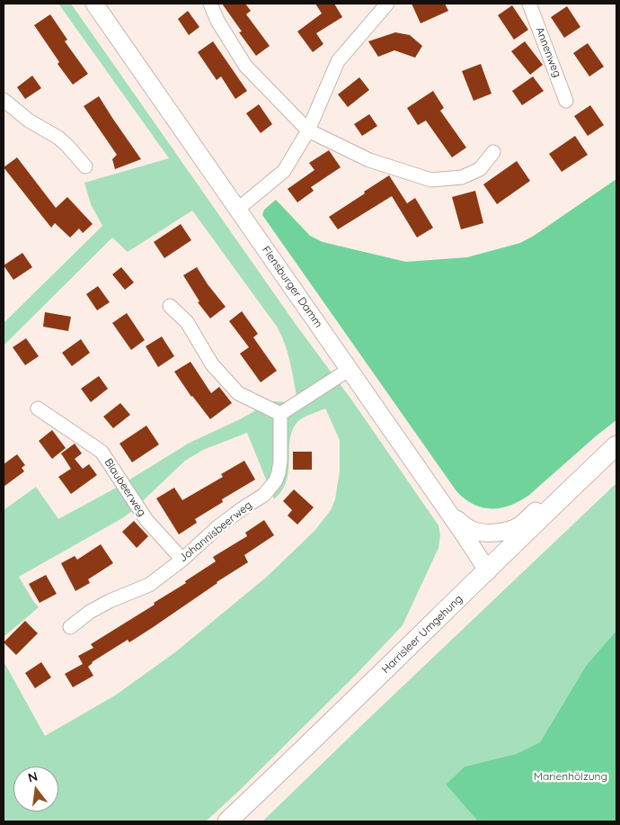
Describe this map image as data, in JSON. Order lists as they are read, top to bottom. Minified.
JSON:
{"streets":{"main road":["Harrisleer Umgehung"],"street":["Annenweg","Flensburger Damm","Blaubeerweg","Johannisbeerweg"]},"crossings":[["Flensburger Damm","Harrisleer Umgehung"],["Blaubeerweg","Johannisbeerweg"]],"parks":["Marienhölzung"],"north":"top"}
